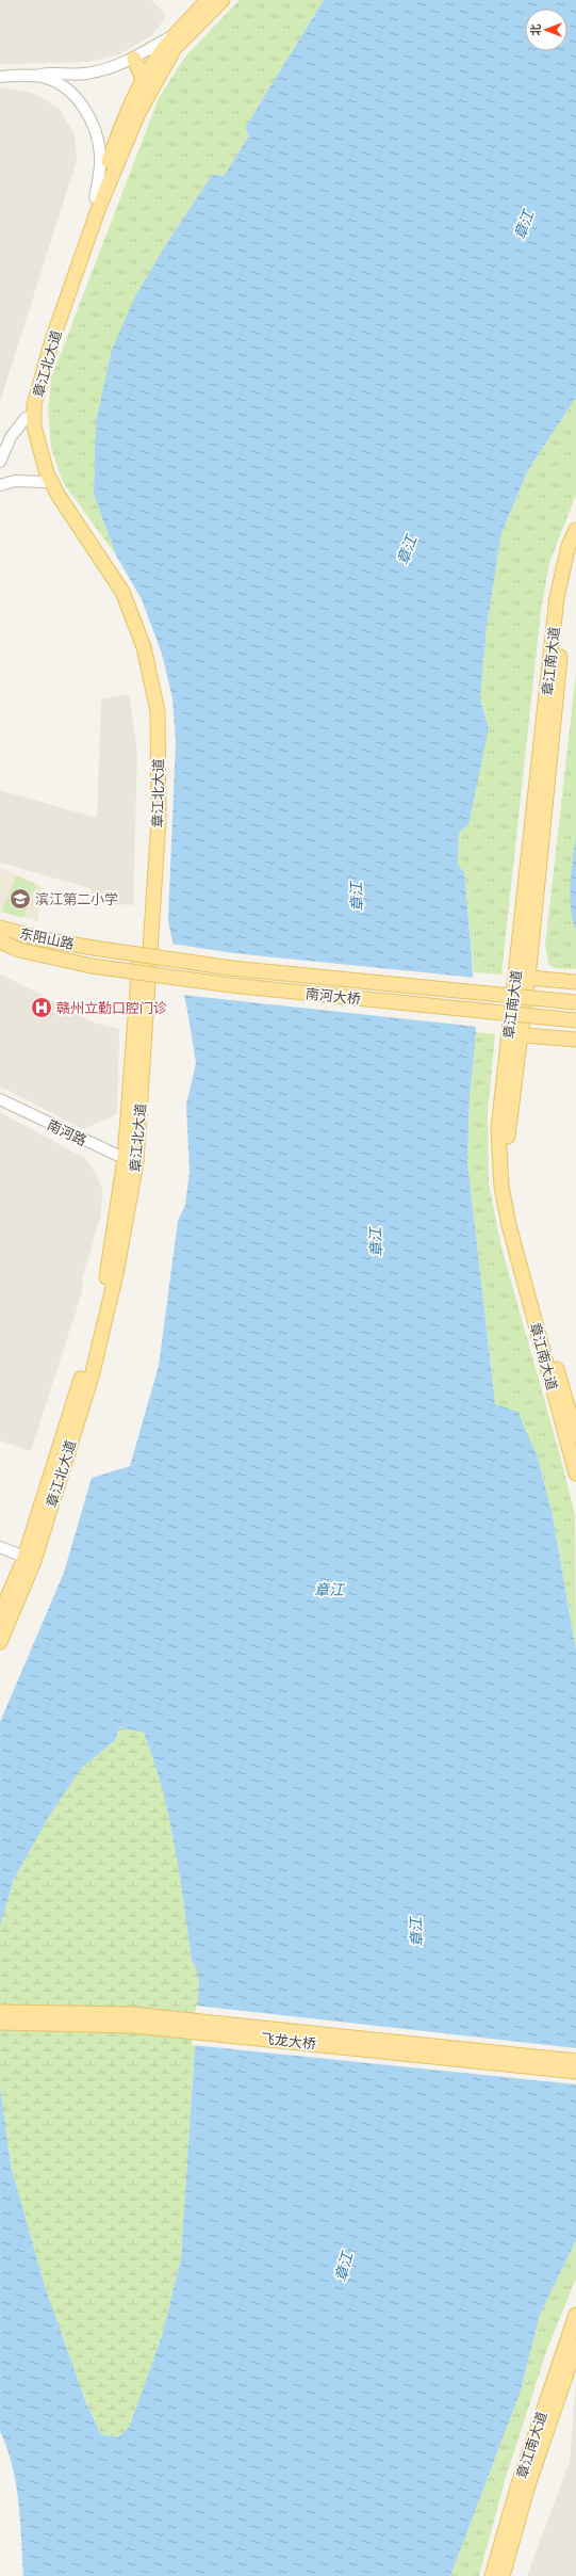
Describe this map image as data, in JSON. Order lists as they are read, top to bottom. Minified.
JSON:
{"streets":{"main road":["章江北大道","章江南大道","东阳山路","南河大桥","飞龙大桥"],"street":["南河路"]},"crossings":[["章江北大道","南河路"],["东阳山路","南河大桥"]],"water":["章江"],"places":{"school or university":["滨江第二小学"],"hospital":["赣州立勤口腔门诊"]},"north":"left"}
